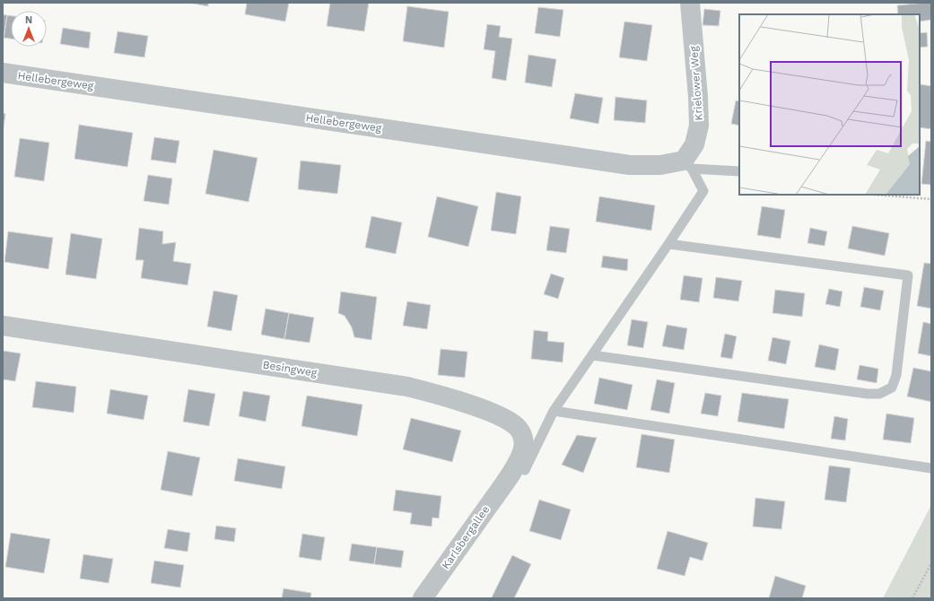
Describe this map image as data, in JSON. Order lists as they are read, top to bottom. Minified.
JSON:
{"streets":{"street":["Hellebergeweg","Krielower Weg","Besingweg","Karlsbergallee"]},"crossings":[["Hellebergeweg","Krielower Weg"],["Besingweg","Karlsbergallee"]],"north":"top"}
